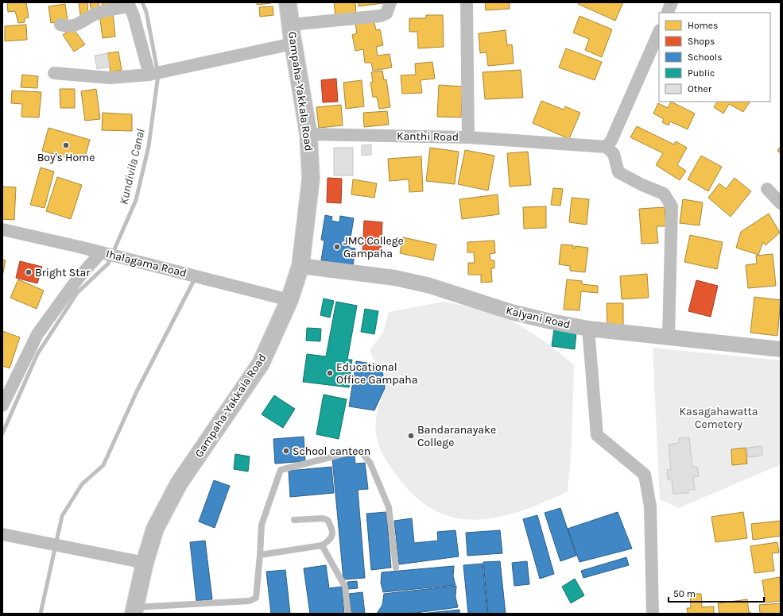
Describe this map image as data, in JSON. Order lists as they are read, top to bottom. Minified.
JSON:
{"streets":{"highway":["Gampaha-Yakkala Road"],"street":["Kanthi Road","Ihalagama Road","Kalyani Road"]},"crossings":[["Gampaha-Yakkala Road","Kanthi Road"],["Gampaha-Yakkala Road","Ihalagama Road"],["Gampaha-Yakkala Road","Kalyani Road"]],"water":["Kundivila Canal"],"parks":["Kasagahawatta Cemetery"],"places":["Boy's Home","JMC College Gampaha","Bright Star","Educational Office Gampaha","Bandaranayake College","School canteen"],"legend":["Homes","Shops","Schools","Public","Other"],"scale_bar":"50 m"}
